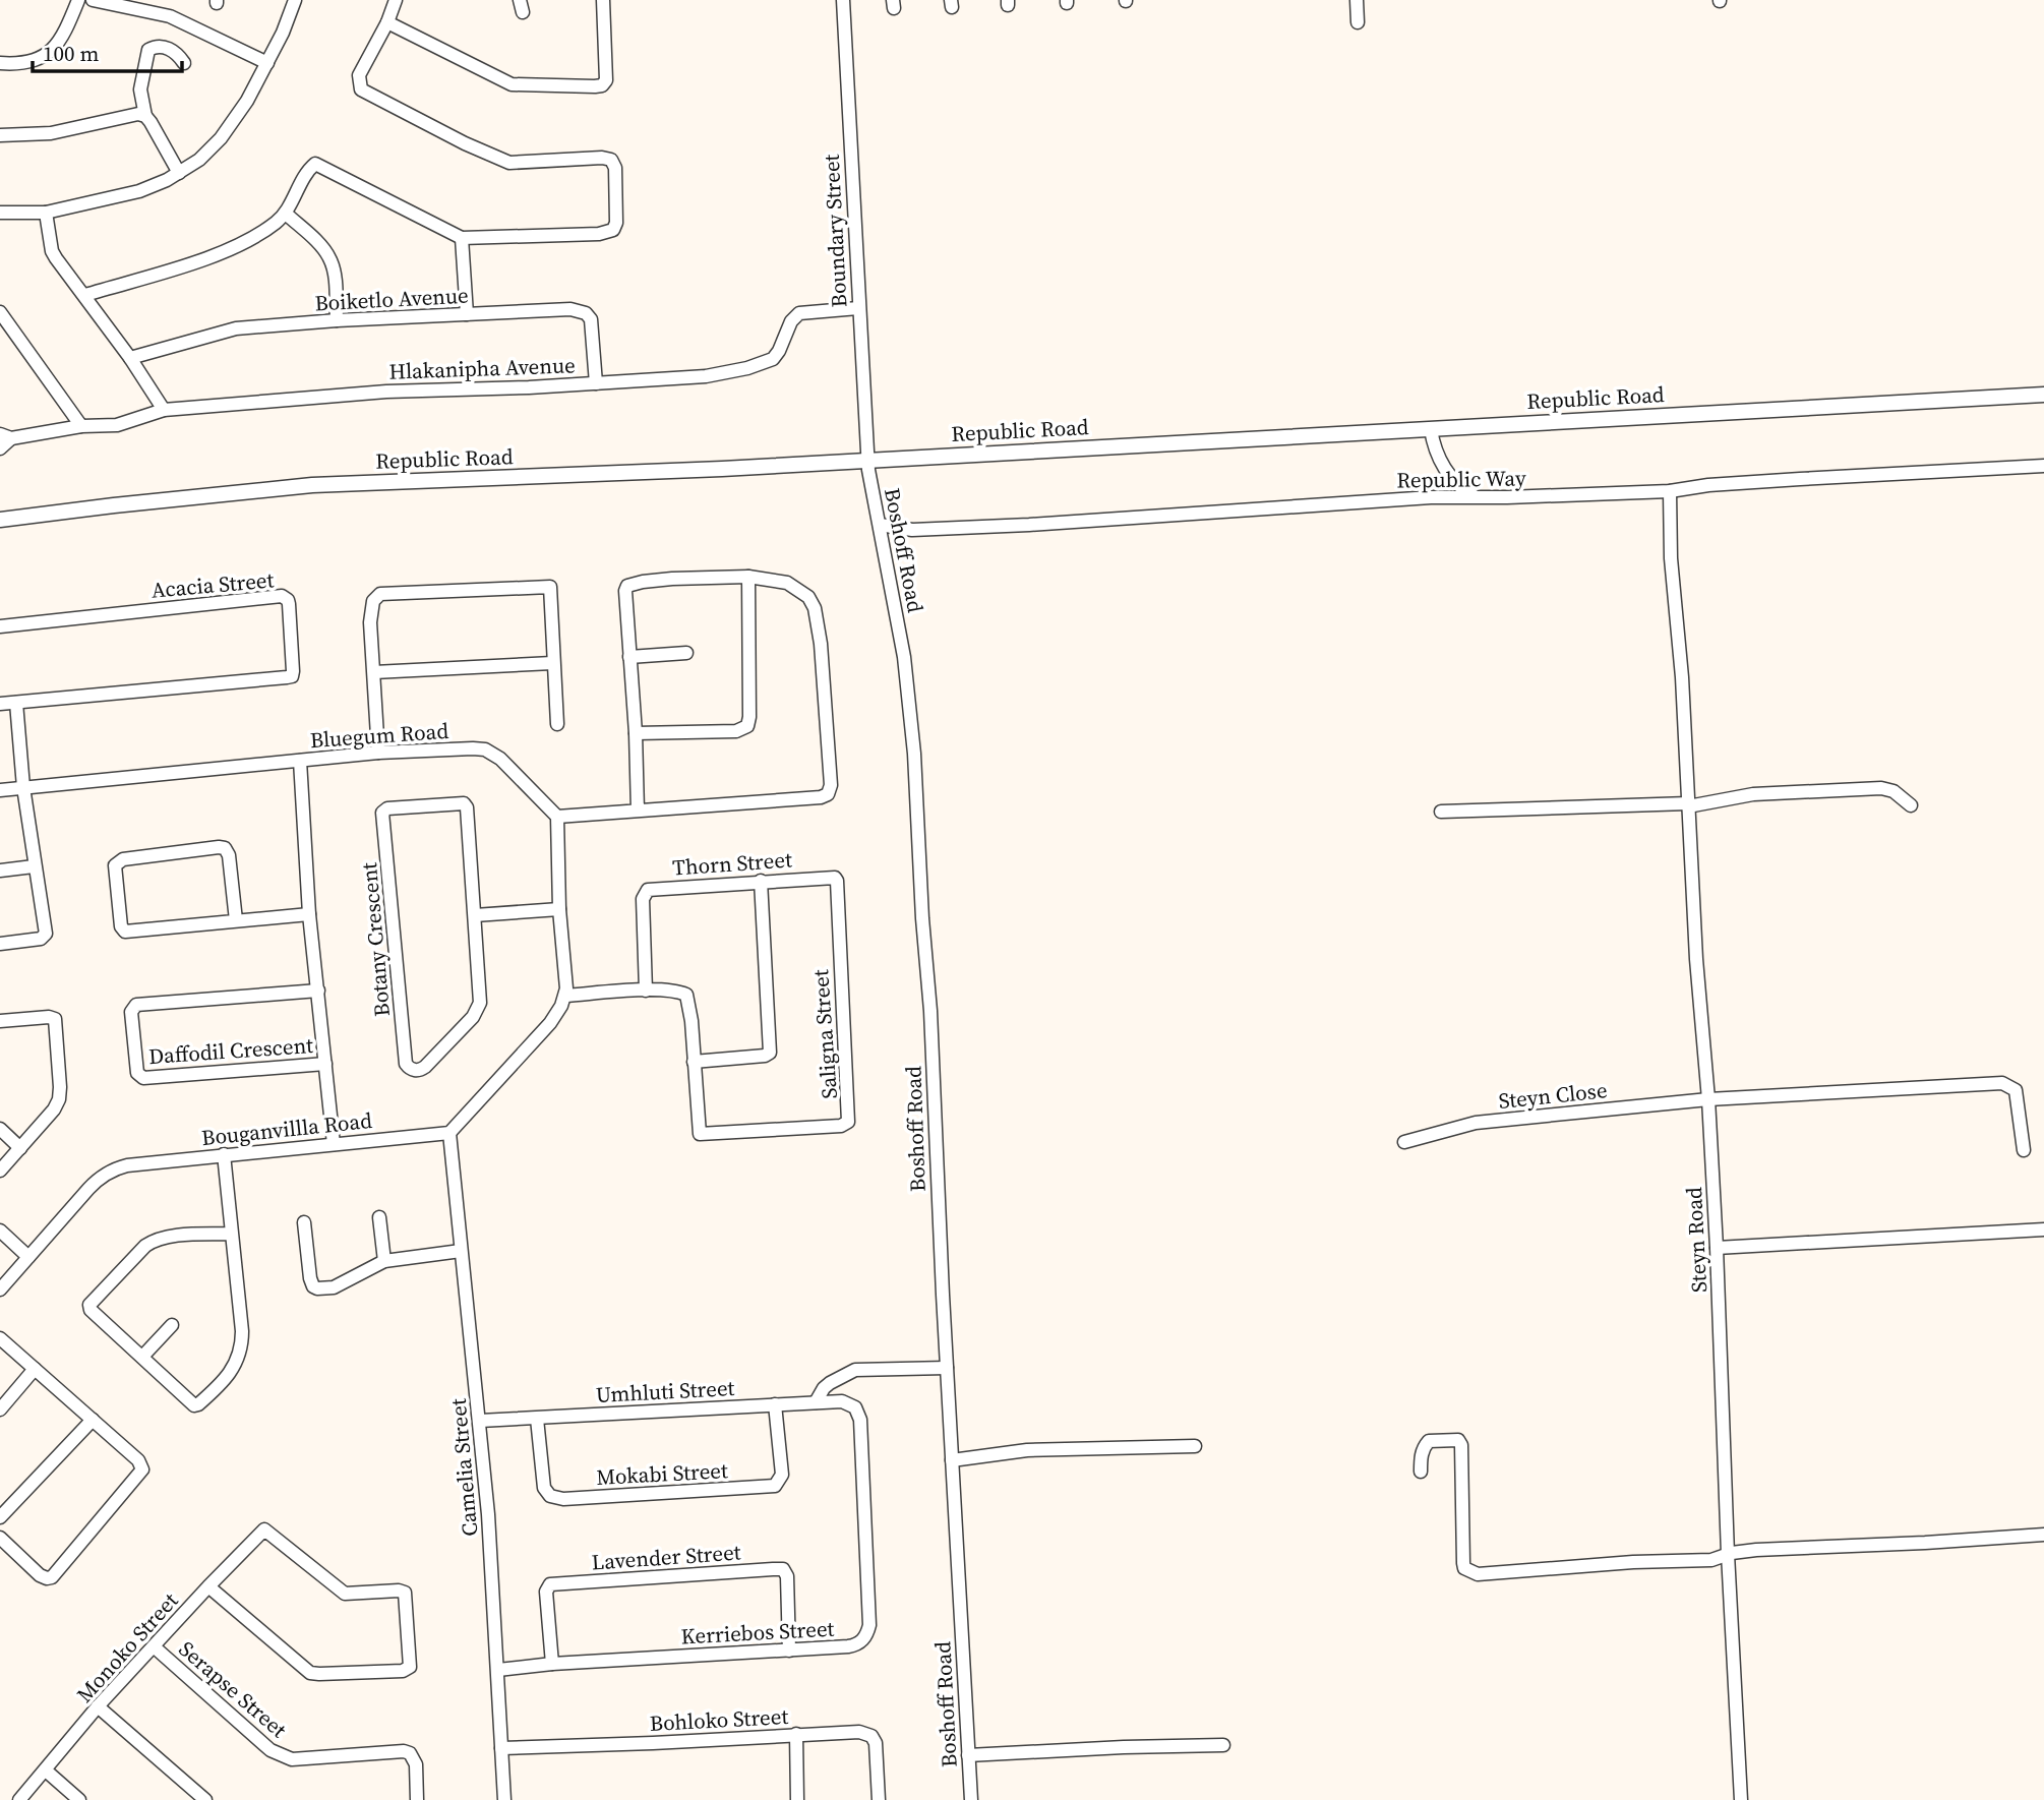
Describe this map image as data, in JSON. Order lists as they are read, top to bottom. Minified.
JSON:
{"streets":{"street":["Boundary Street","Boiketlo Avenue","Hlakanipha Avenue","Republic Road","Republic Way","Boshoff Road","Acacia Street","Bluegum Road","Thorn Street","Botany Crescent","Saligna Street","Daffodil Crescent","Steyn Close","Bouganvillla Road","Steyn Road","Umhluti Street","Camelia Street","Mokabi Street","Lavender Street","Kerriebos Street","Monoko Street","Serapse Street","Bohloko Street"]},"crossings":[["Boundary Street","Hlakanipha Avenue"],["Boundary Street","Republic Road"],["Boundary Street","Boshoff Road"],["Boiketlo Avenue","Hlakanipha Avenue"],["Republic Road","Boshoff Road"],["Republic Way","Boshoff Road"],["Republic Way","Steyn Road"],["Thorn Street","Saligna Street"],["Steyn Close","Steyn Road"],["Bouganvillla Road","Camelia Street"],["Umhluti Street","Camelia Street"],["Umhluti Street","Mokabi Street"],["Umhluti Street","Kerriebos Street"],["Camelia Street","Kerriebos Street"],["Camelia Street","Bohloko Street"],["Lavender Street","Kerriebos Street"],["Monoko Street","Serapse Street"]],"scale_bar":"100 m"}
